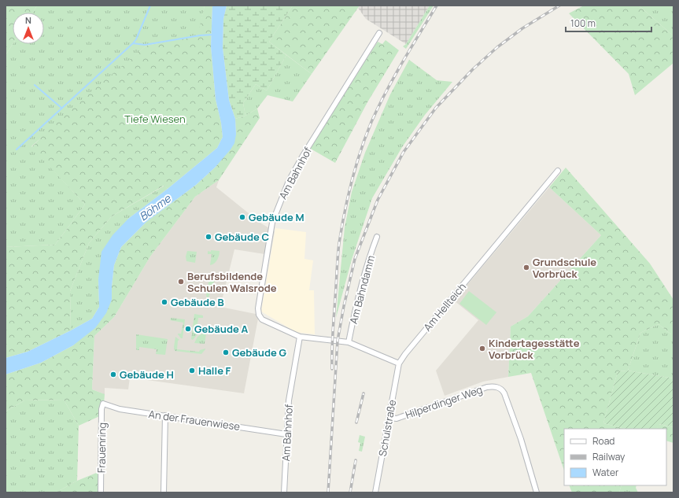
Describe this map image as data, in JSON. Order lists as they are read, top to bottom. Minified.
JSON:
{"streets":{"street":["Am Bahnhof","Am Bahndamm","Am Hellteich","Hilperdinger Weg","An der Frauenwiese","Schulstraße","Frauenring"]},"crossings":[["Am Bahnhof","An der Frauenwiese"],["Am Hellteich","Schulstraße"],["Hilperdinger Weg","Schulstraße"],["An der Frauenwiese","Frauenring"]],"water":["Böhme"],"parks":["Tiefe Wiesen"],"places":["Gebäude M","Gebäude C","Grundschule Vorbrück","Berufsbildende Schulen Walsrode","Gebäude B","Gebäude A","Kindertagesstätte Vorbrück","Gebäude G","Halle F","Gebäude H"],"legend":["Road","Railway","Water"],"scale_bar":"100 m","north":"top"}
